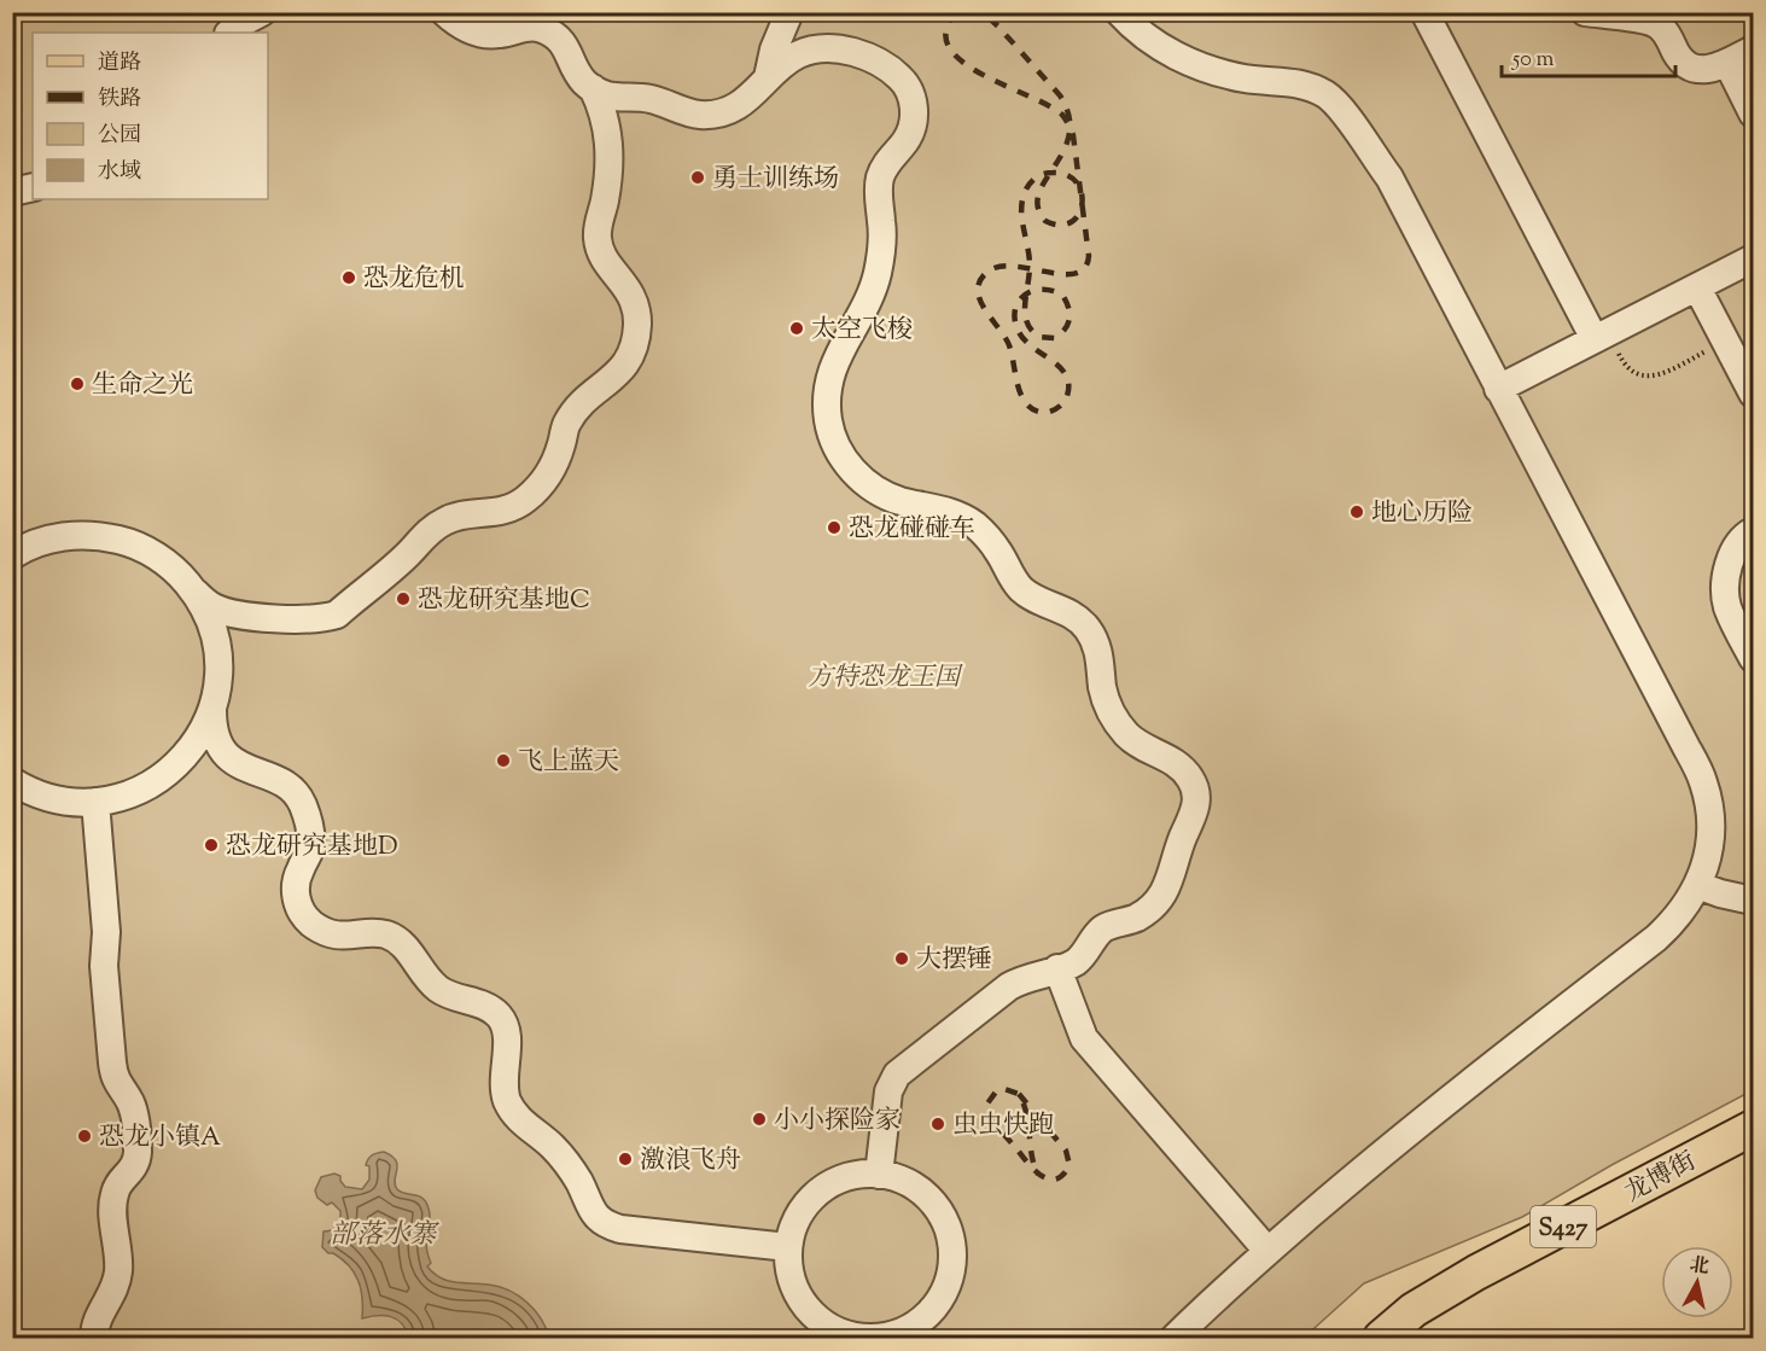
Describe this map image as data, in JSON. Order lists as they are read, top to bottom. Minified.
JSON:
{"streets":{"main road":["龙博街","S427"]},"water":["部落水寨"],"parks":["方特恐龙王国"],"places":["勇士训练场","恐龙危机","太空飞梭","生命之光","地心历险","恐龙碰碰车","恐龙研究基地C","飞上蓝天","恐龙研究基地D","大摆锤","小小探险家","虫虫快跑","恐龙小镇A","激浪飞舟"],"legend":["道路","铁路","公园","水域"],"scale_bar":"50 m","north":"top"}
